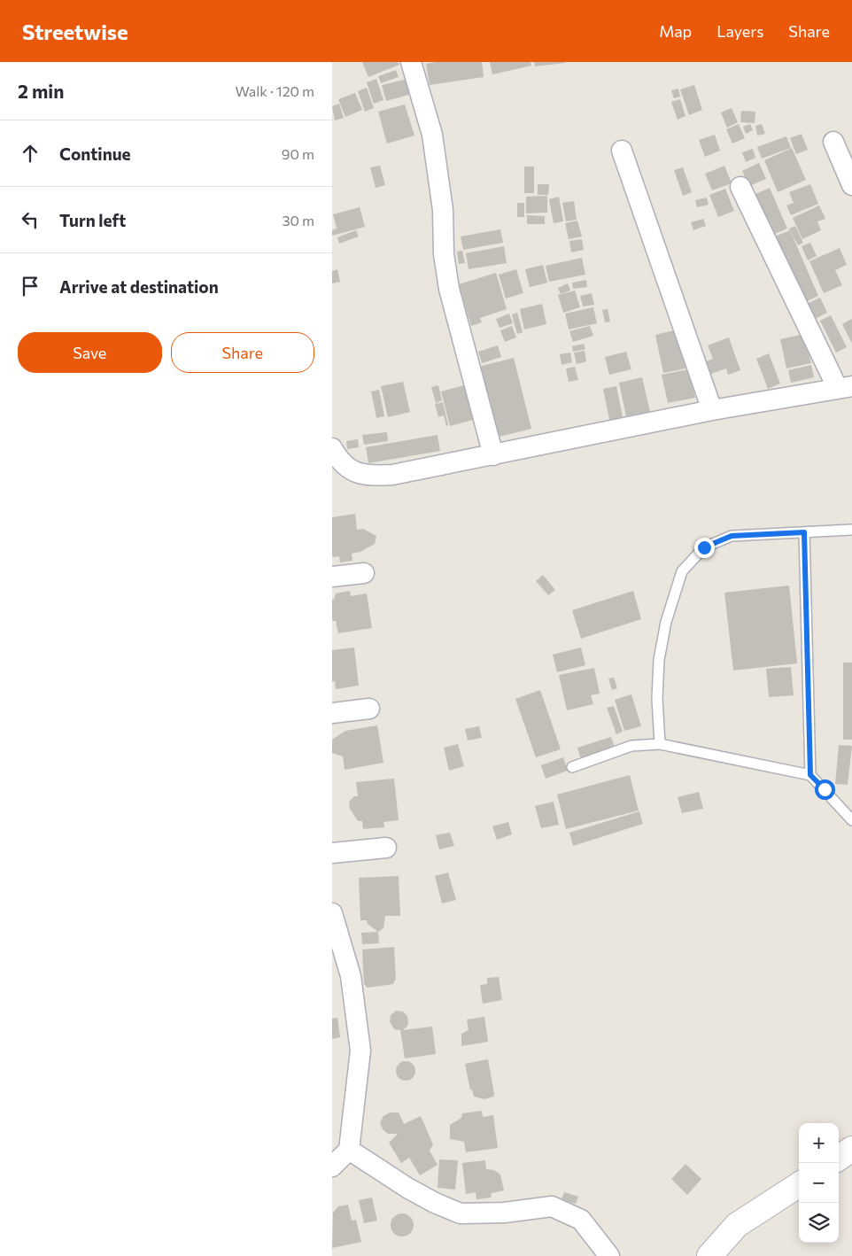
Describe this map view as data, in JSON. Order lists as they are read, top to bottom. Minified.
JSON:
{"page":{"header":"Streetwise","nav":["Map","Layers","Share"],"heading":["2 min","Walk · 120 m"],"list":[["Continue","90 m"],["Turn left","30 m"],"Arrive at destination"],"buttons":["Save","Share"],"map_buttons":["+","−"]}}
